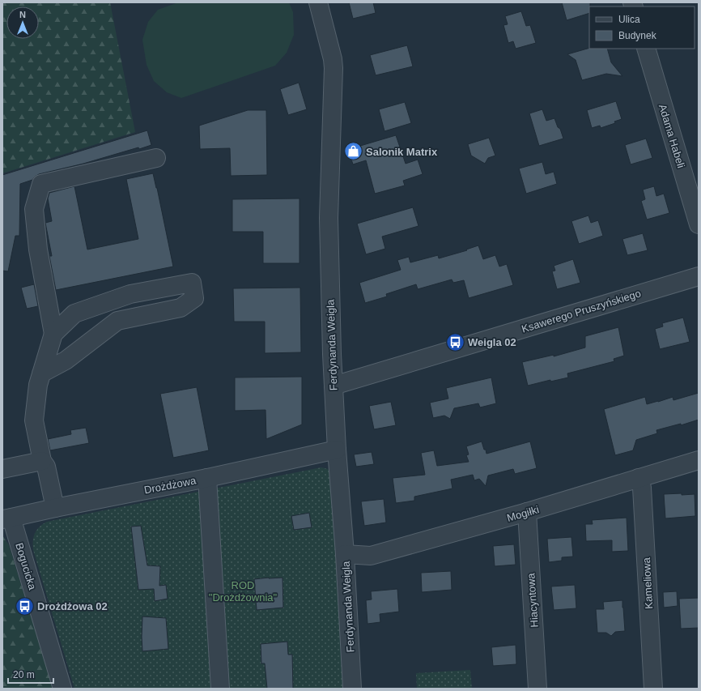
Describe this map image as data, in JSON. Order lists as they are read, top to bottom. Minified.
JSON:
{"streets":{"street":["Adama Habeli","Ksawerego Pruszyńskiego","Ferdynanda Weigla","Drożdżowa","Mogiłki","Bogucicka","Kameliowa","Hiacyntowa"]},"crossings":[["Ksawerego Pruszyńskiego","Ferdynanda Weigla"],["Ferdynanda Weigla","Drożdżowa"],["Ferdynanda Weigla","Mogiłki"],["Drożdżowa","Bogucicka"],["Mogiłki","Kameliowa"],["Mogiłki","Hiacyntowa"]],"parks":["ROD \"Drożdżownia\""],"places":{"shop":["Salonik Matrix"],"bus stop":["Weigla 02","Drożdżowa 02"]},"legend":["Ulica","Budynek"],"scale_bar":"20 m","north":"top"}
